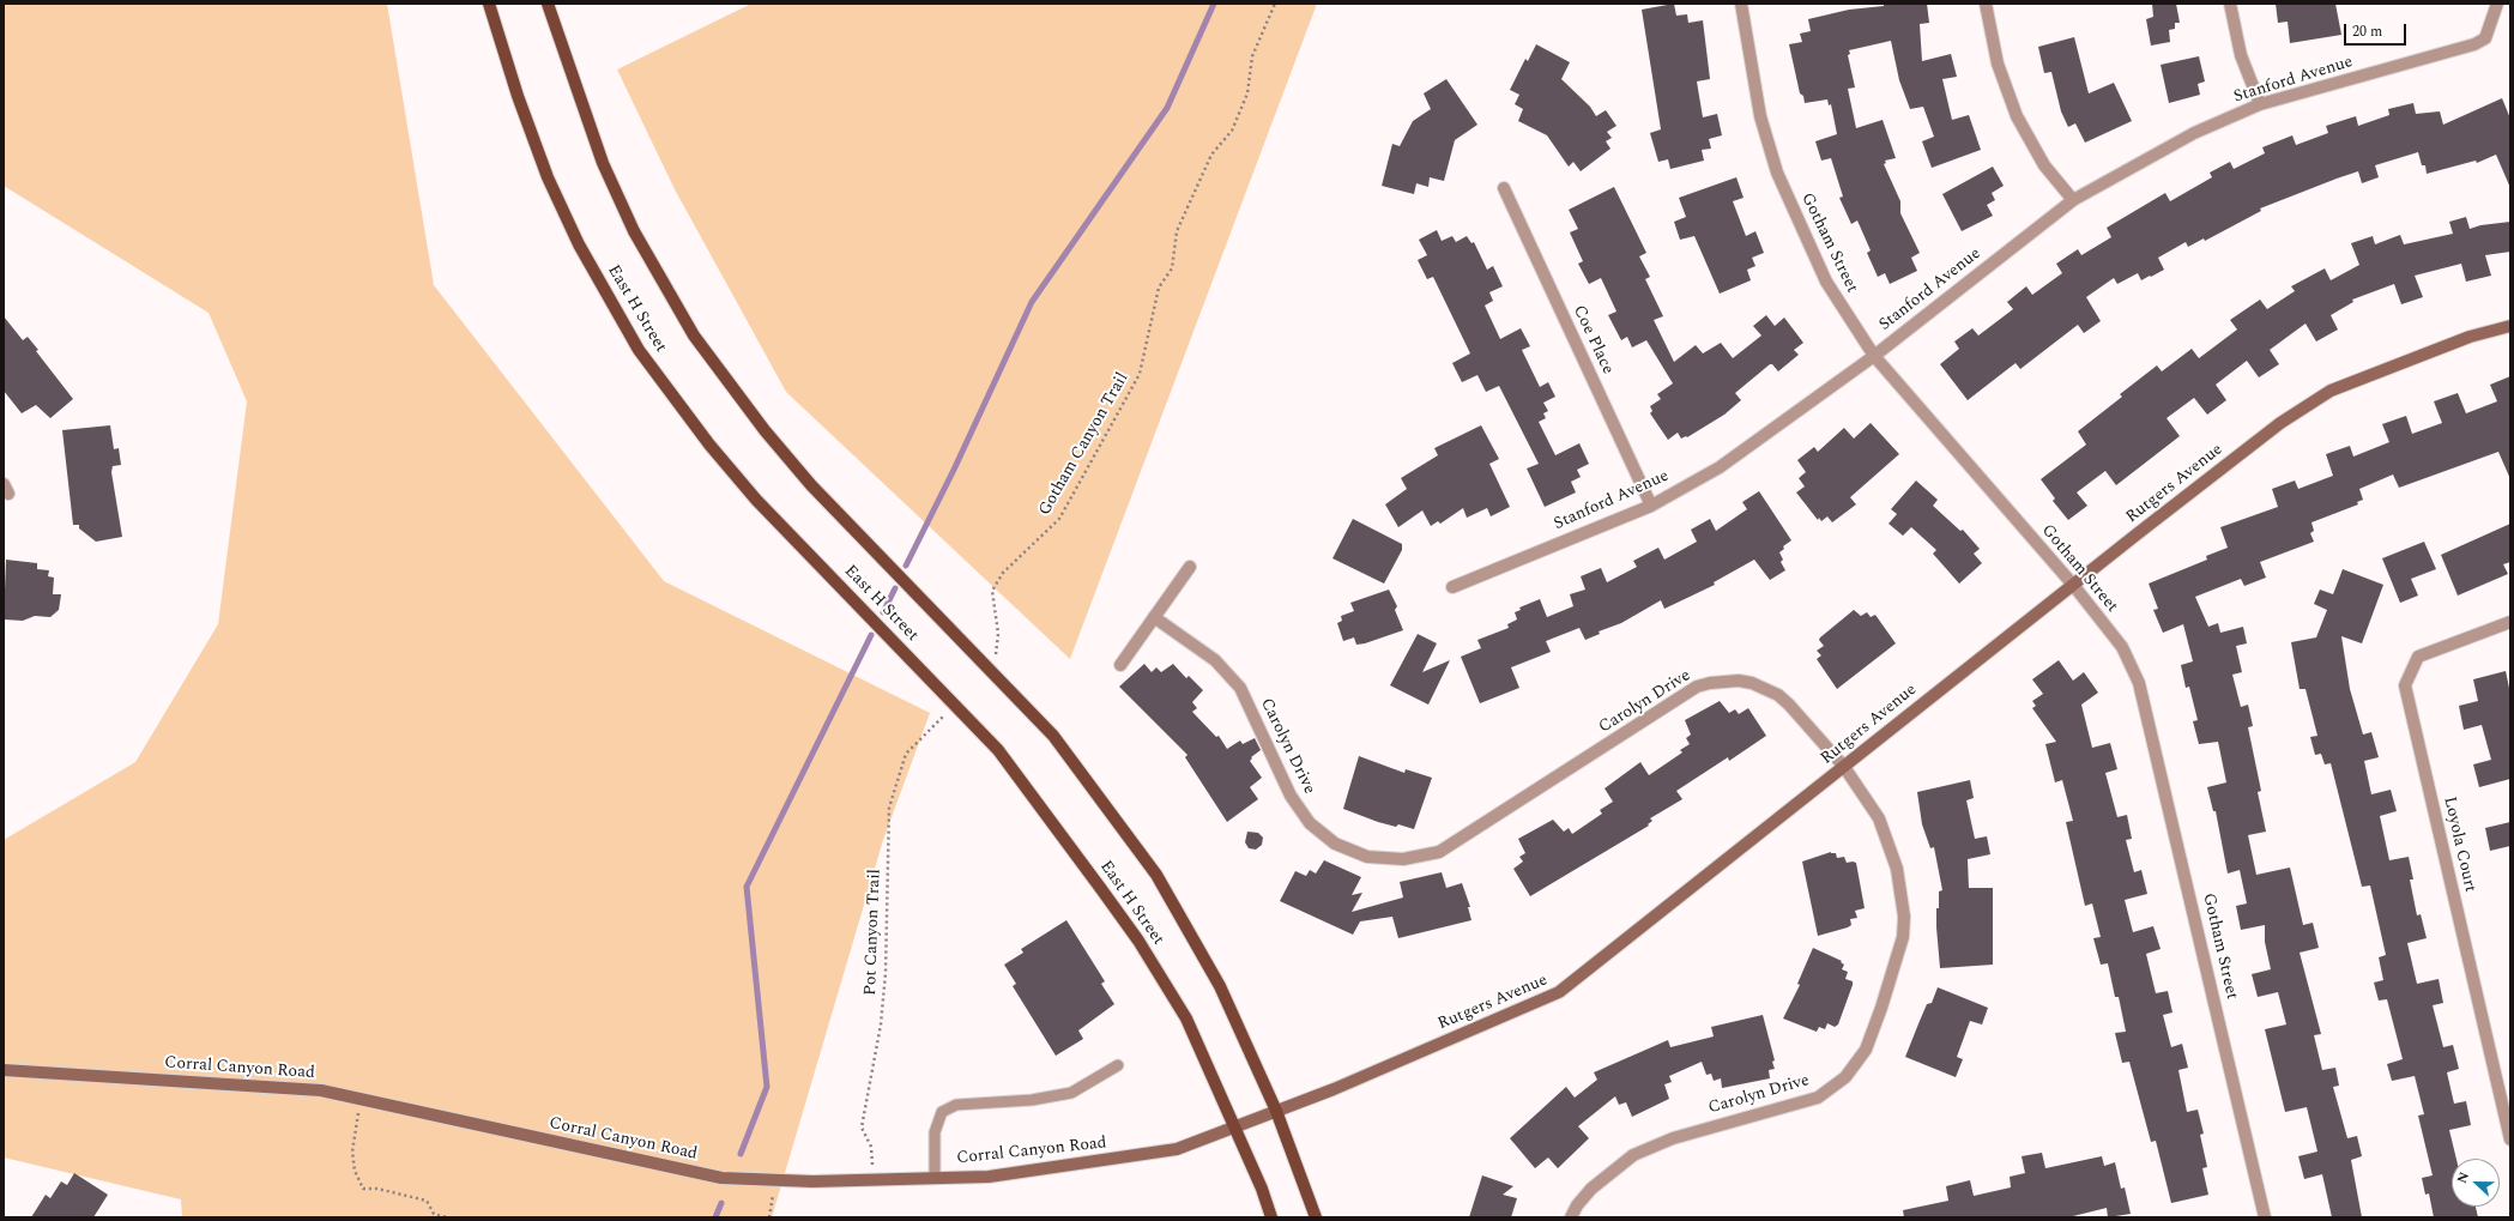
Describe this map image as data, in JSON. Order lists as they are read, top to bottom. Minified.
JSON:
{"streets":{"main road":["East H Street","Rutgers Avenue","Corral Canyon Road"],"street":["Stanford Avenue","Gotham Street","Coe Place","Carolyn Drive","Loyola Court"],"path":["Gotham Canyon Trail","Pot Canyon Trail"]},"crossings":[["Stanford Avenue","Gotham Street"],["Stanford Avenue","Coe Place"],["Gotham Street","Rutgers Avenue"],["East H Street","Gotham Canyon Trail"],["East H Street","Rutgers Avenue"],["East H Street","Pot Canyon Trail"],["East H Street","Corral Canyon Road"],["Rutgers Avenue","Carolyn Drive"],["Rutgers Avenue","Corral Canyon Road"],["Pot Canyon Trail","Corral Canyon Road"]],"scale_bar":"20 m","north":"left"}
